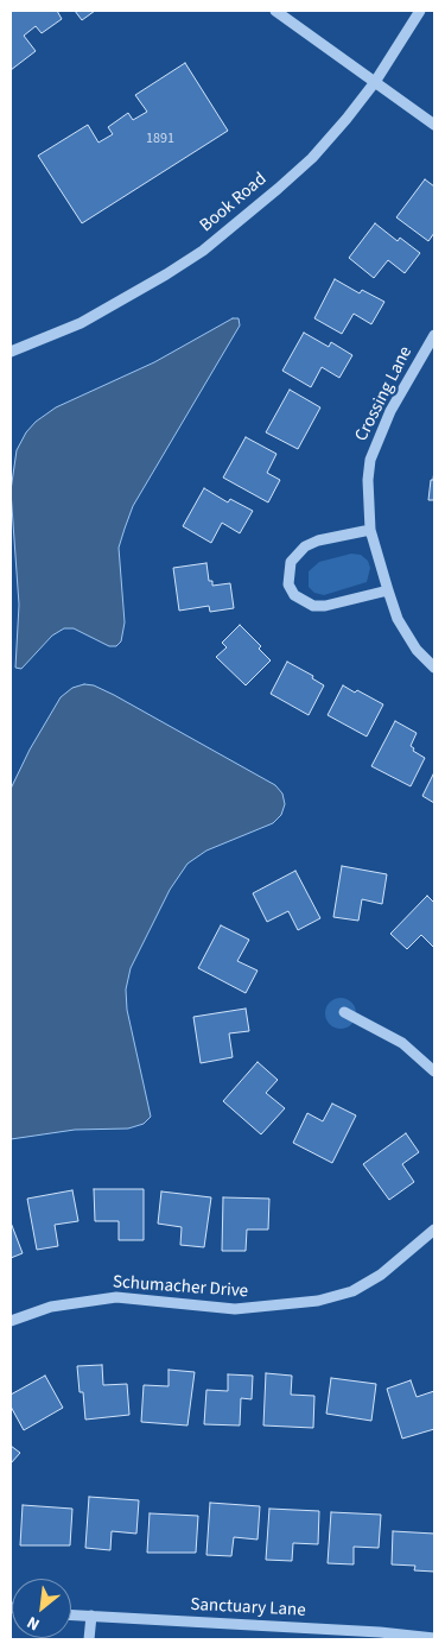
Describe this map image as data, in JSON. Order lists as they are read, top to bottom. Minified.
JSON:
{"streets":{"street":["Book Road","Crossing Lane","Schumacher Drive","Sanctuary Lane"]},"house_numbers":["1891"],"north":"bottom left"}
